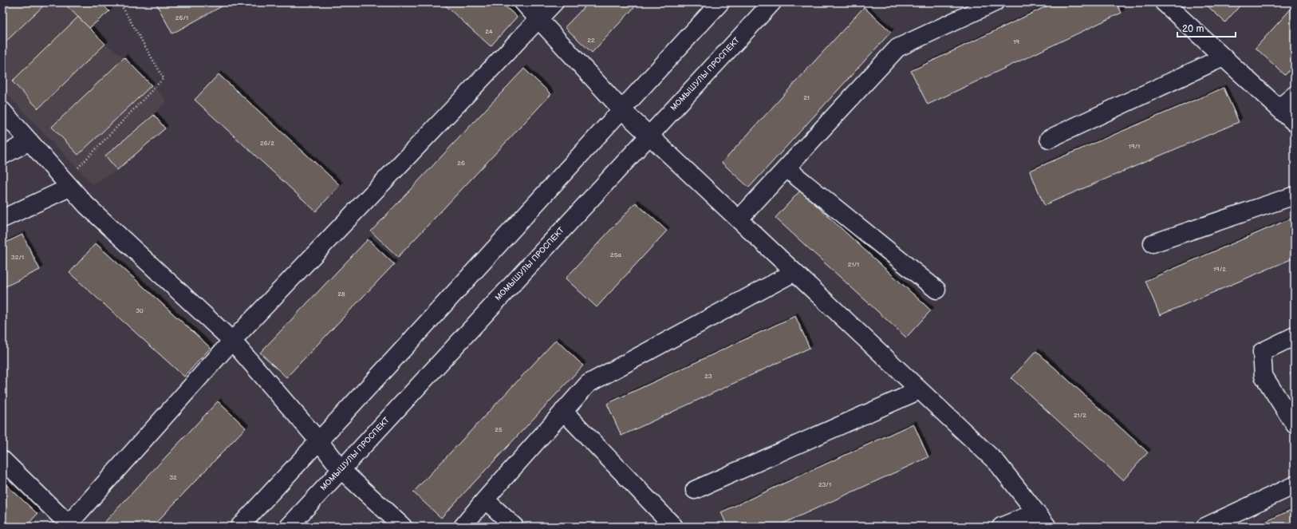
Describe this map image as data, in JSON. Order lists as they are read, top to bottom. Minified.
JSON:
{"streets":{"street":["МОМЫШУЛЫ ПРОСПЕКТ"]},"house_numbers":["26/1","24","22","19","21","26/2","19/1","26","25а","32/1","21/1","19/2","28","30","23","21/2","25","32","23/1"],"scale_bar":"20 m"}
